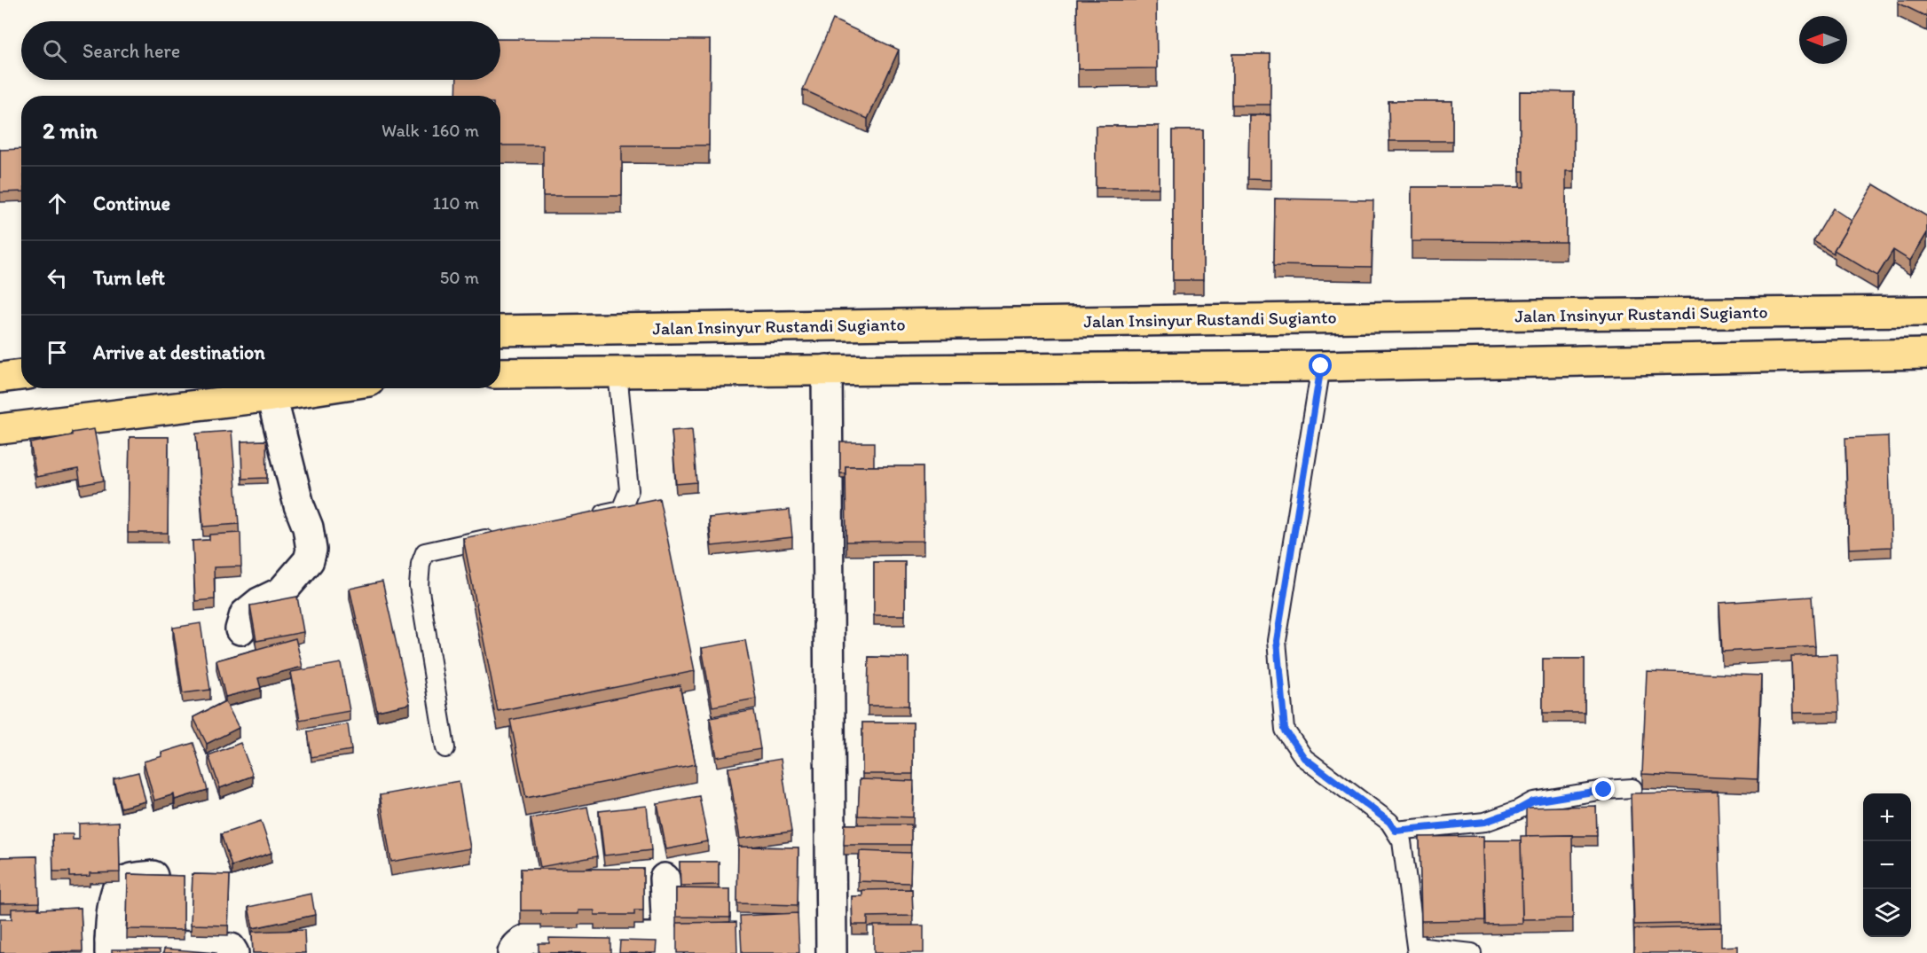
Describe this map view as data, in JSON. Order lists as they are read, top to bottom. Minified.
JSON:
{"streets":{"highway":["Jalan Insinyur Rustandi Sugianto"]},"north":"left","page":{"search":"Search here","heading":["2 min","Walk · 160 m"],"list":[["Continue","110 m"],["Turn left","50 m"],"Arrive at destination"],"map_buttons":["+","−"]}}
